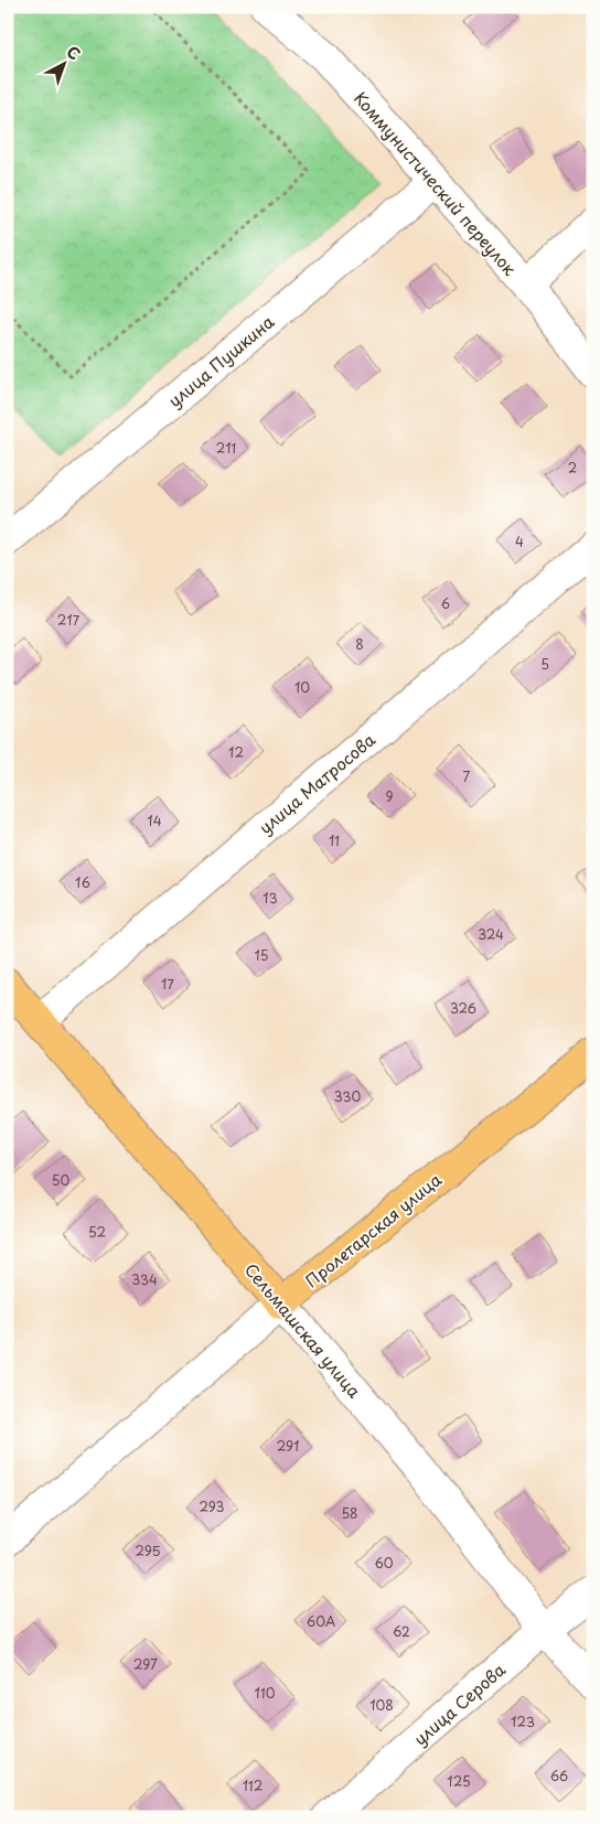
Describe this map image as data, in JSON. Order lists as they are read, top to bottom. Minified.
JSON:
{"streets":{"main road":["Пролетарская улица","Сельмашская улица"],"street":["Коммунистический переулок","улица Пушкина","улица Матросова","улица Серова"]},"crossings":[["Коммунистический переулок","улица Пушкина"],["улица Матросова","Сельмашская улица"],["Пролетарская улица","Сельмашская улица"],["Сельмашская улица","улица Серова"]],"house_numbers":["211","2","4","6","217","8","5","10","12","7","9","14","11","16","13","324","15","17","326","330","50","52","334","291","293","58","295","60","60А","62","297","110","108","123","66","125","112"],"north":"top right"}
